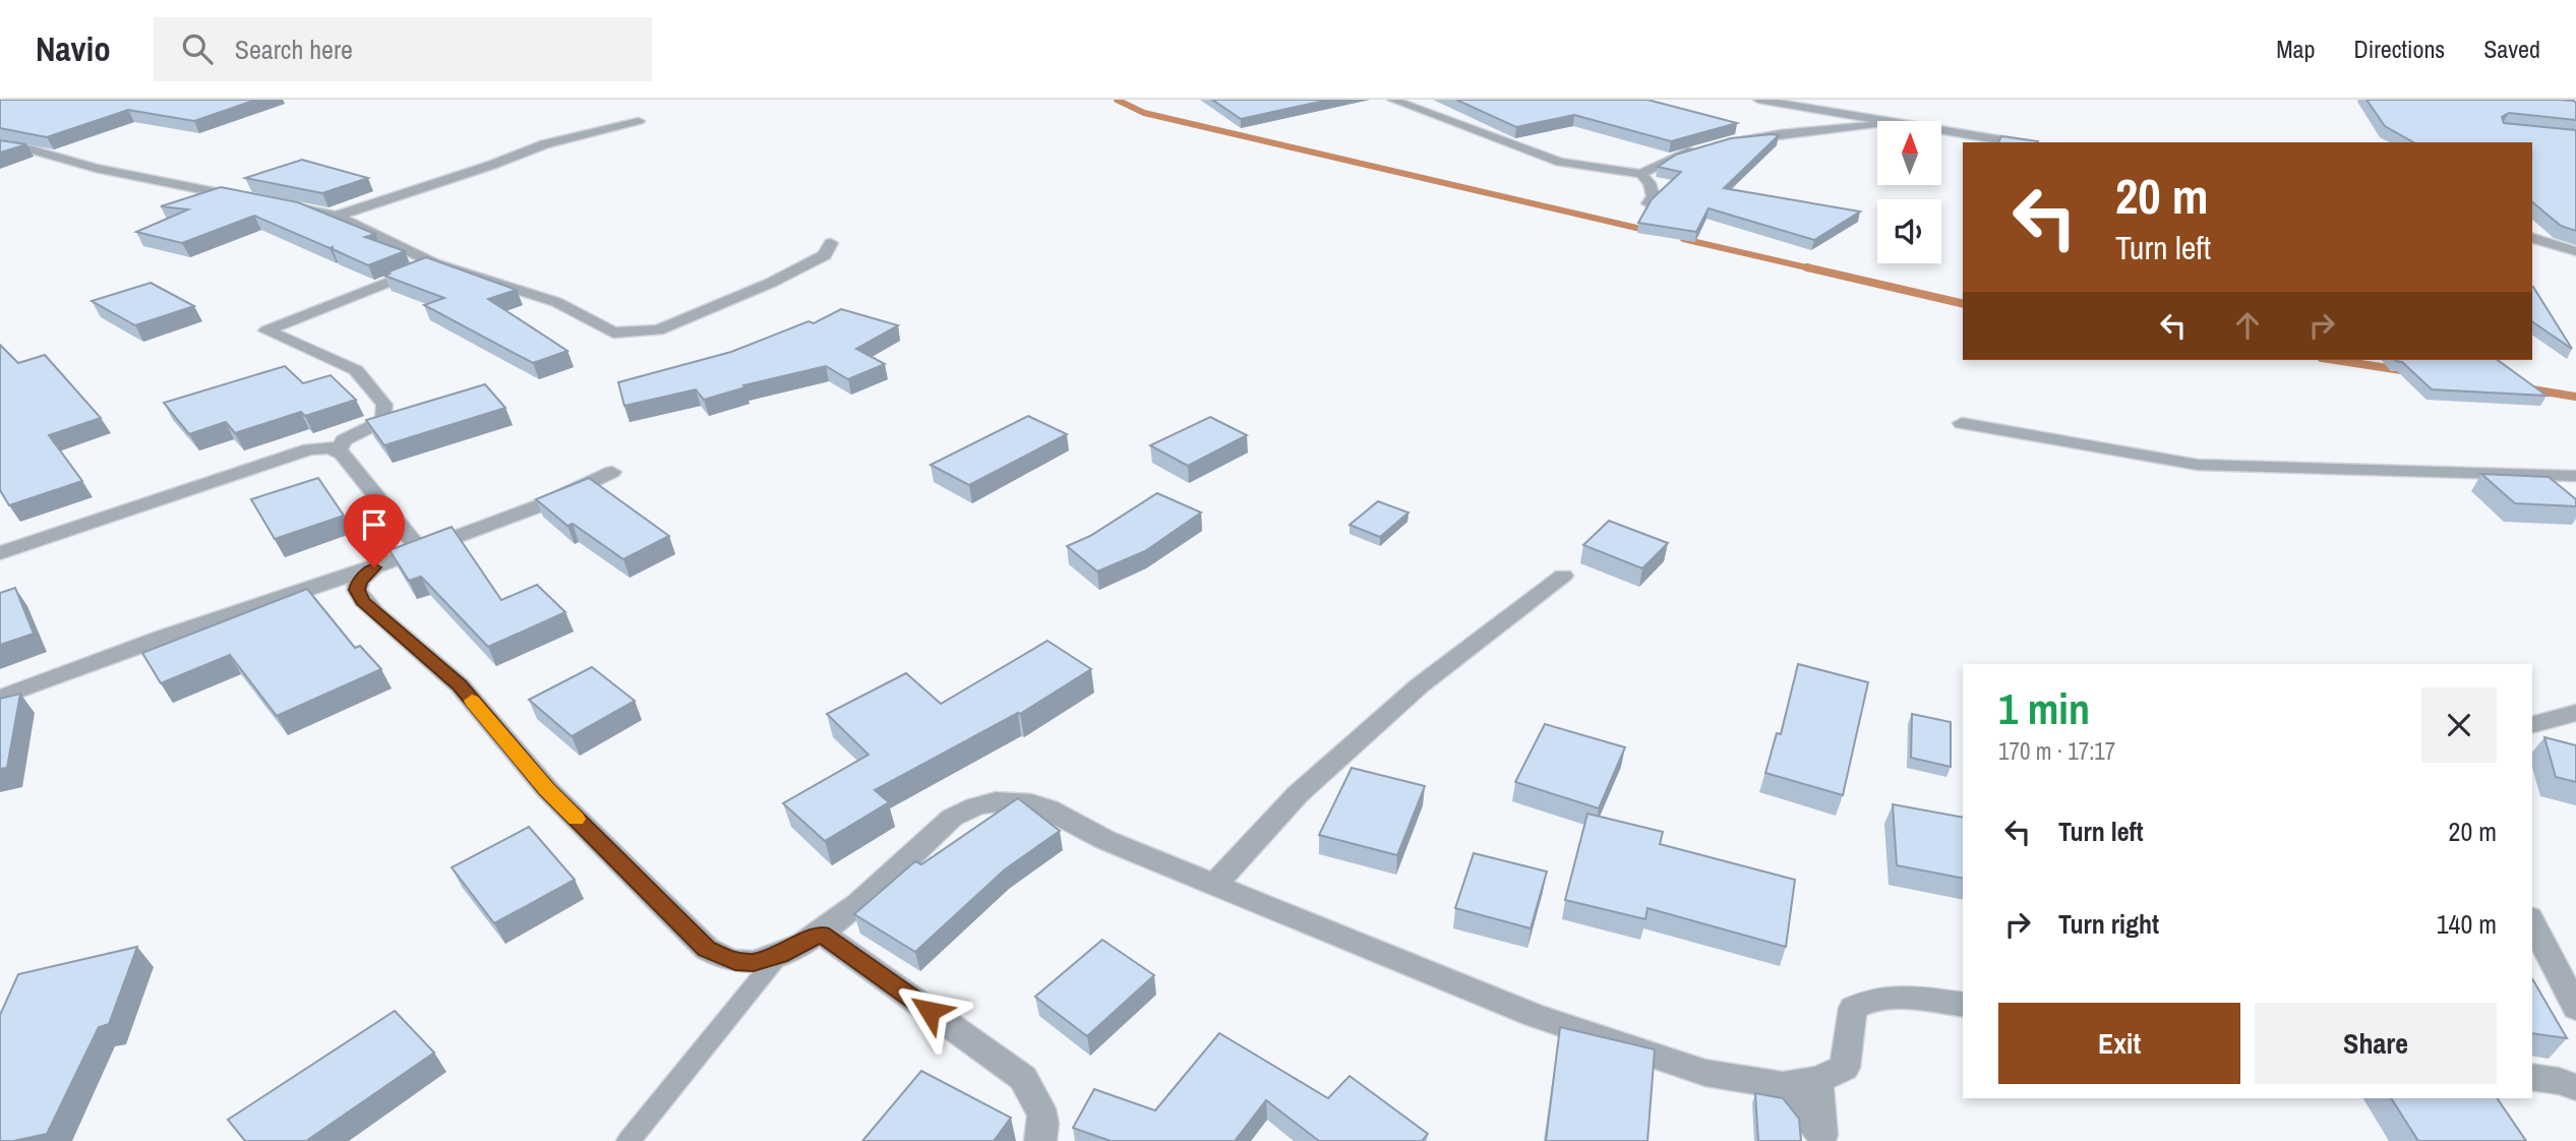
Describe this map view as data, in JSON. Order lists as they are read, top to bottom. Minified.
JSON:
{"north":"top","page":{"header":"Navio","search":"Search here","nav":["Map","Directions","Saved"],"turn":["20 m","Turn left"],"heading":["1 min","170 m · 17:17"],"list":[{"name":"Turn left","value":"20 m"},{"name":"Turn right","value":"140 m"}],"buttons":["Exit","Share"]}}
